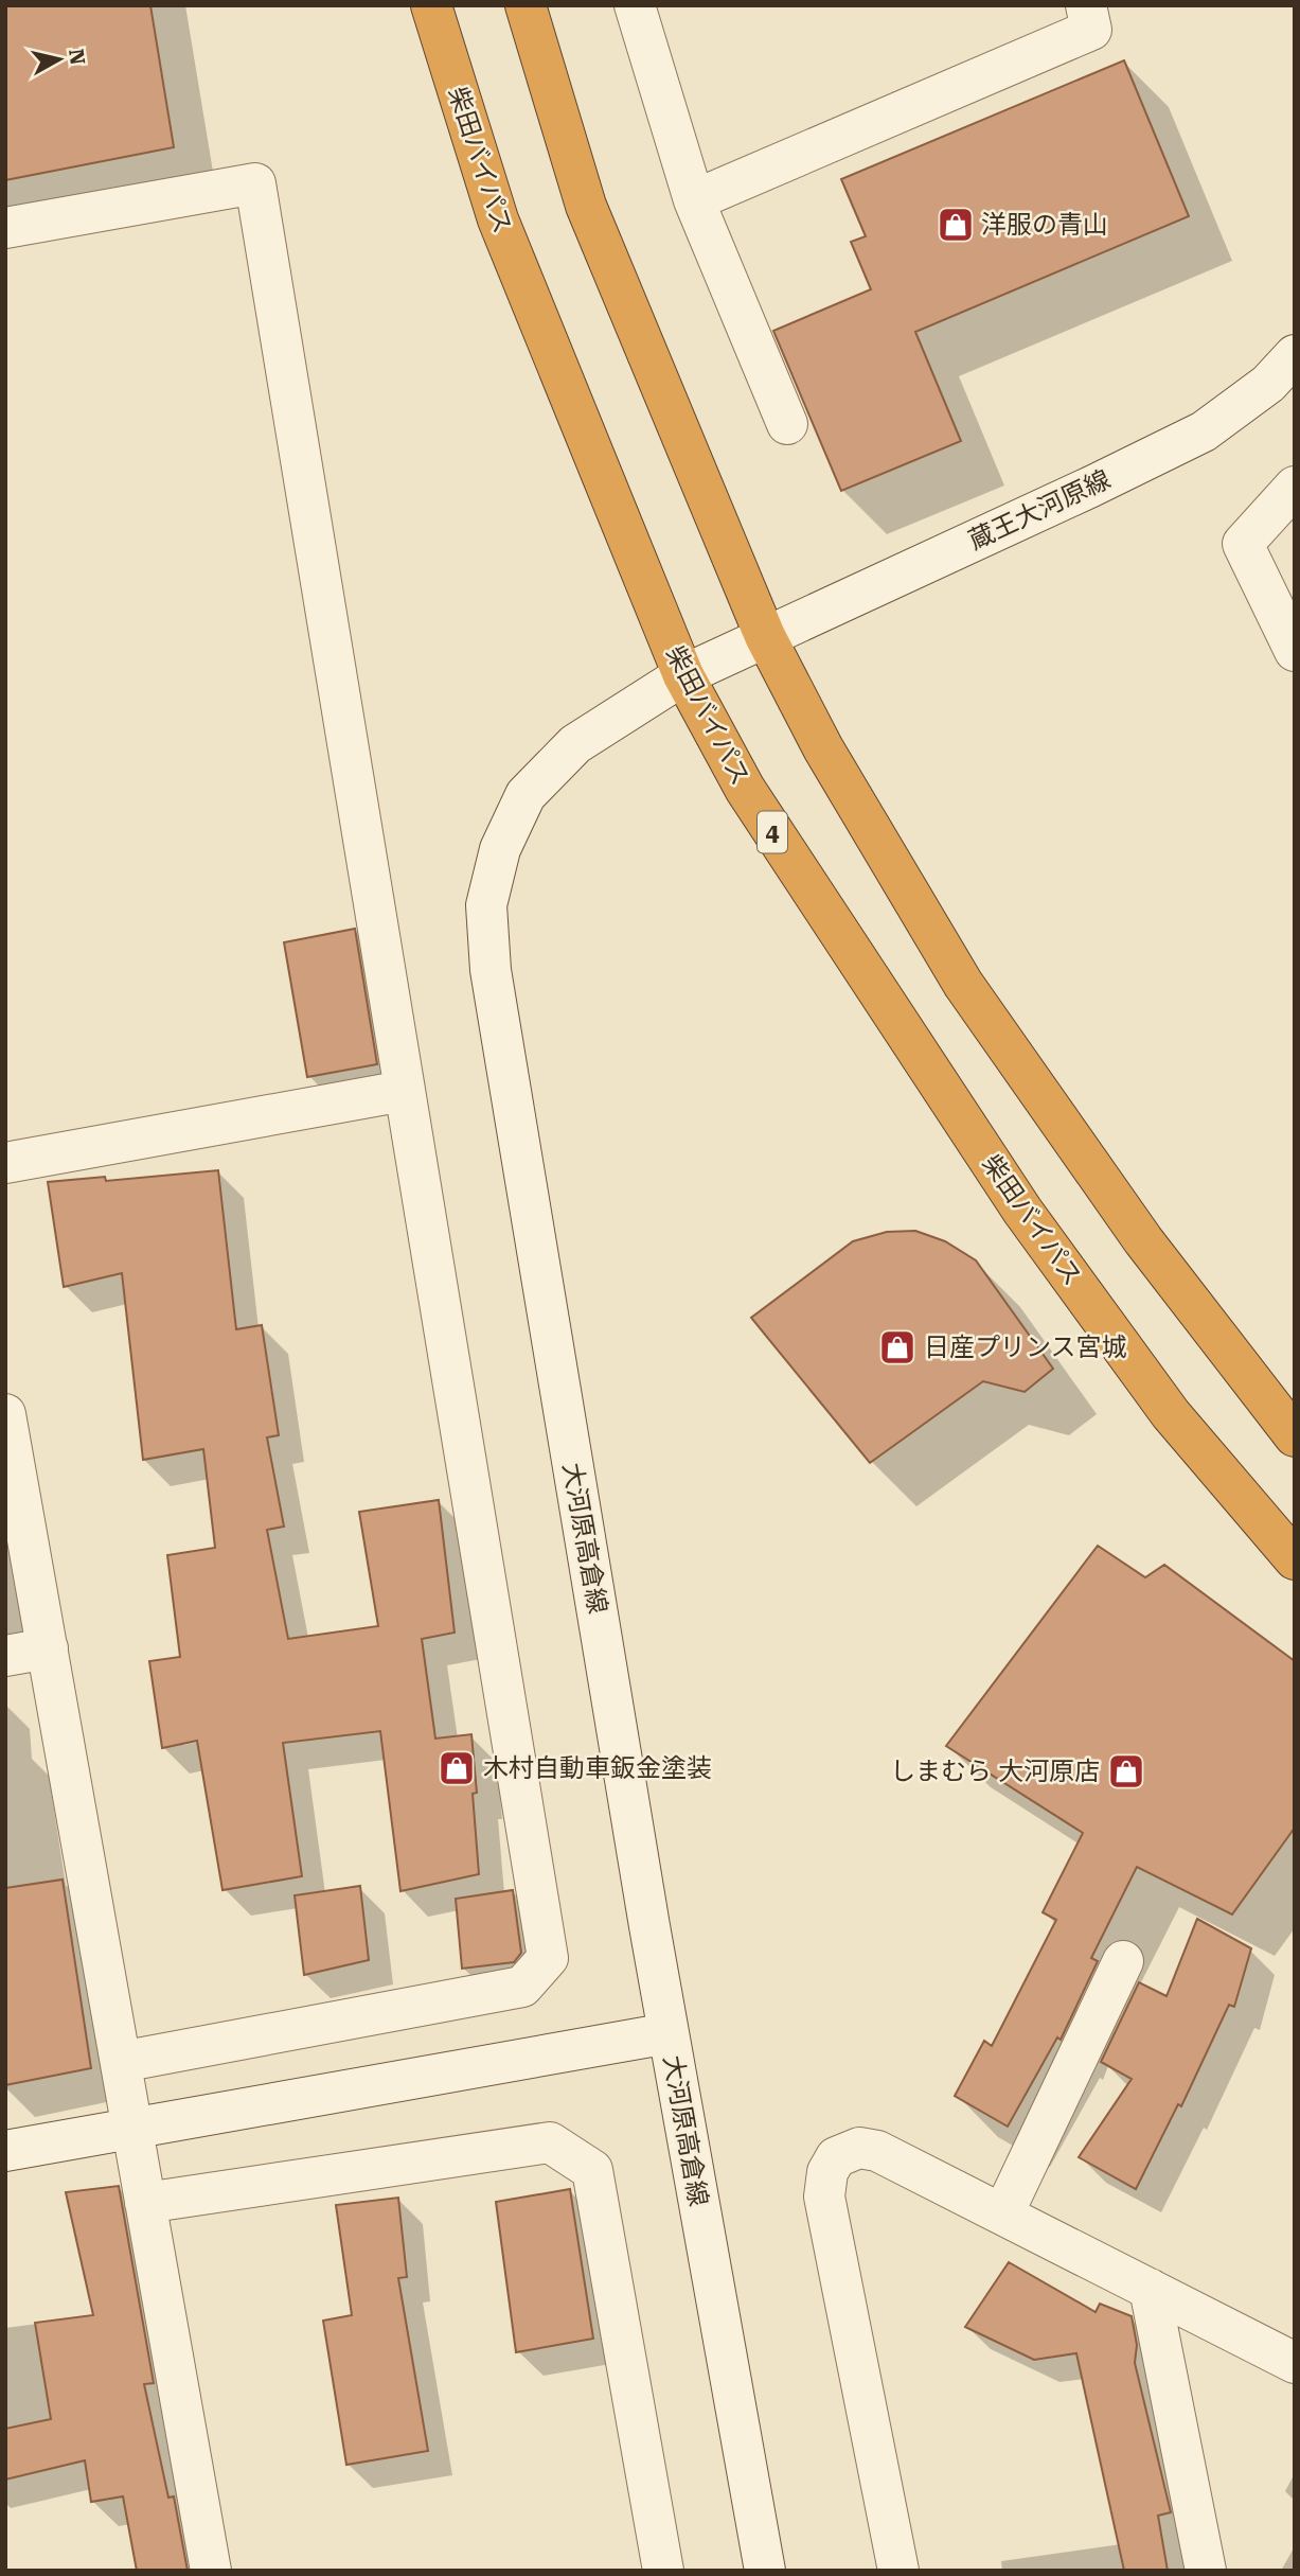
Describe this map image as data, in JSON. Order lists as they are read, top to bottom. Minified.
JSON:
{"streets":{"highway":["柴田バイパス","4"],"street":["蔵王大河原線","大河原高倉線"]},"crossings":[["柴田バイパス","大河原高倉線"],["蔵王大河原線","大河原高倉線"]],"places":{"shop":["洋服の青山","日産プリンス宮城","木村自動車鈑金塗装","しまむら 大河原店"]},"north":"right"}
